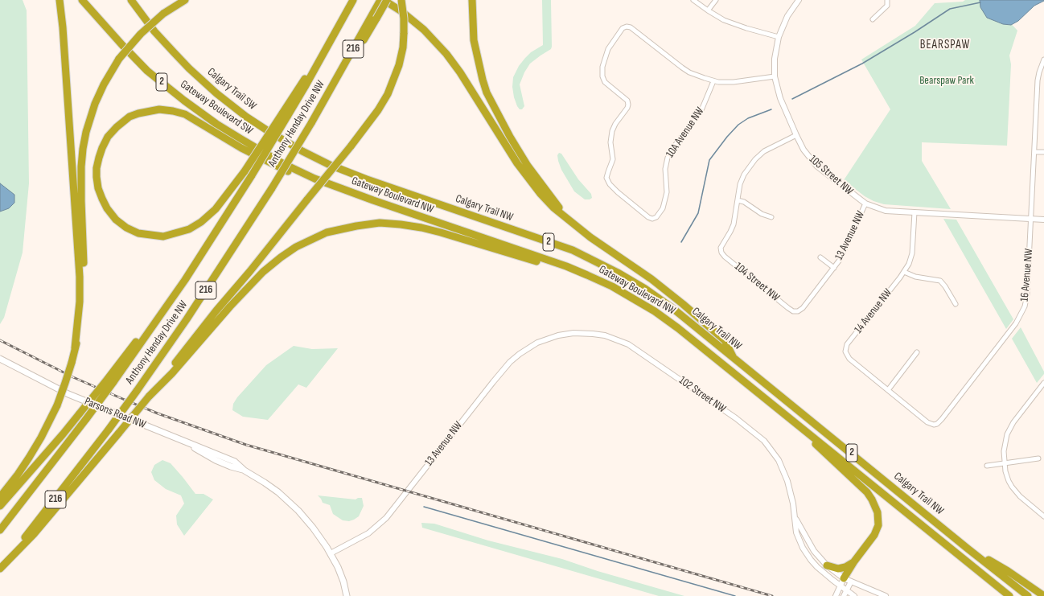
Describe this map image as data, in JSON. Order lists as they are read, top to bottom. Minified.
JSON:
{"streets":{"highway":["216","2","Calgary Trail SW","Gateway Boulevard SW","Anthony Henday Drive NW","Gateway Boulevard NW","Calgary Trail NW"],"main road":["Parsons Road NW"],"street":["10A Avenue NW","105 Street NW","13 Avenue NW","16 Avenue NW","104 Street NW","14 Avenue NW","102 Street NW"]},"crossings":[["216","Anthony Henday Drive NW"],["Calgary Trail SW","Calgary Trail NW"],["Gateway Boulevard SW","Gateway Boulevard NW"],["105 Street NW","13 Avenue NW"],["105 Street NW","16 Avenue NW"],["105 Street NW","14 Avenue NW"],["13 Avenue NW","104 Street NW"],["13 Avenue NW","102 Street NW"],["13 Avenue NW","Parsons Road NW"],["16 Avenue NW","14 Avenue NW"]],"districts":["BEARSPAW"],"parks":["Bearspaw Park"]}
